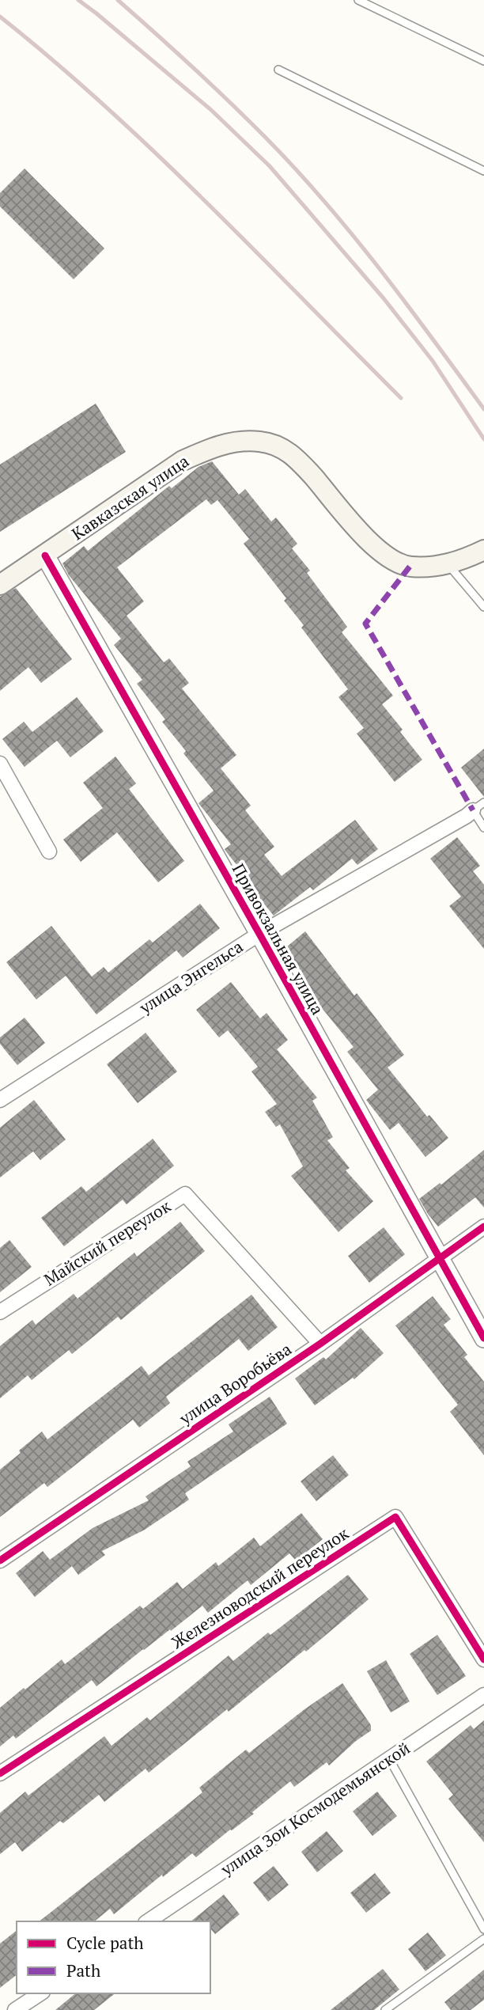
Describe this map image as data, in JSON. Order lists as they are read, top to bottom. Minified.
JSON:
{"streets":{"main road":["Кавказская улица"],"street":["Привокзальная улица","улица Энгельса","Майский переулок","улица Воробьёва","Железноводский переулок","улица Зои Космодемьянской"]},"crossings":[["Кавказская улица","Привокзальная улица"],["Привокзальная улица","улица Энгельса"],["Привокзальная улица","улица Воробьёва"],["Майский переулок","улица Воробьёва"]],"legend":["Cycle path","Path"]}
